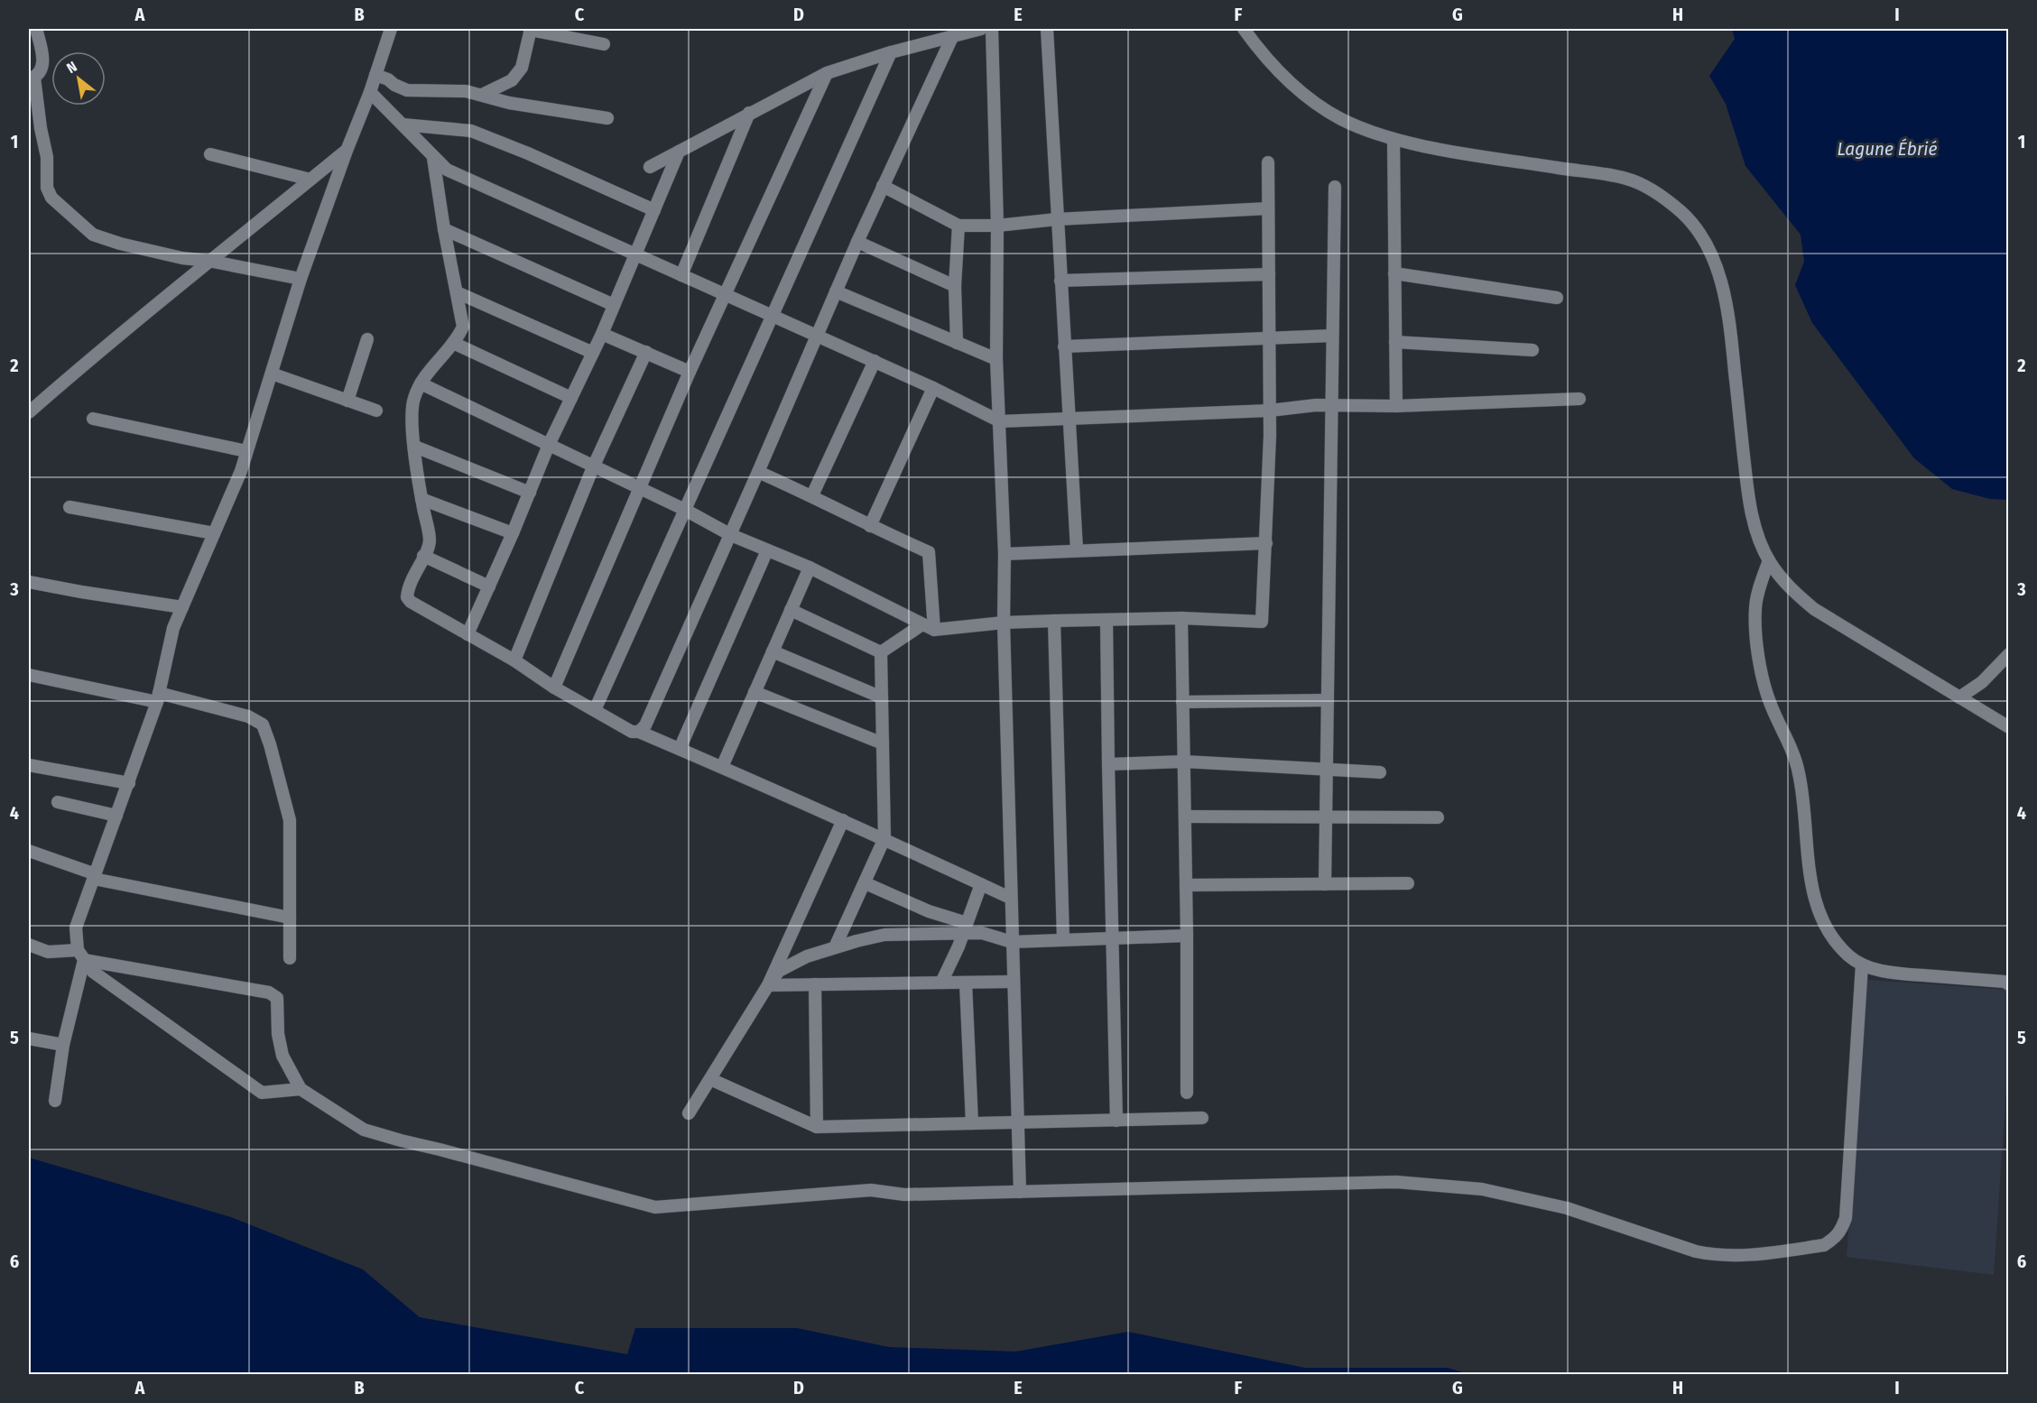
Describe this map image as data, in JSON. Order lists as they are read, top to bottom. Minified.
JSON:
{"water":["Lagune Ébrié"],"north":"top left","grid":{"columns":["A","B","C","D","E","F","G","H","I"],"rows":["1","2","3","4","5","6"]}}
